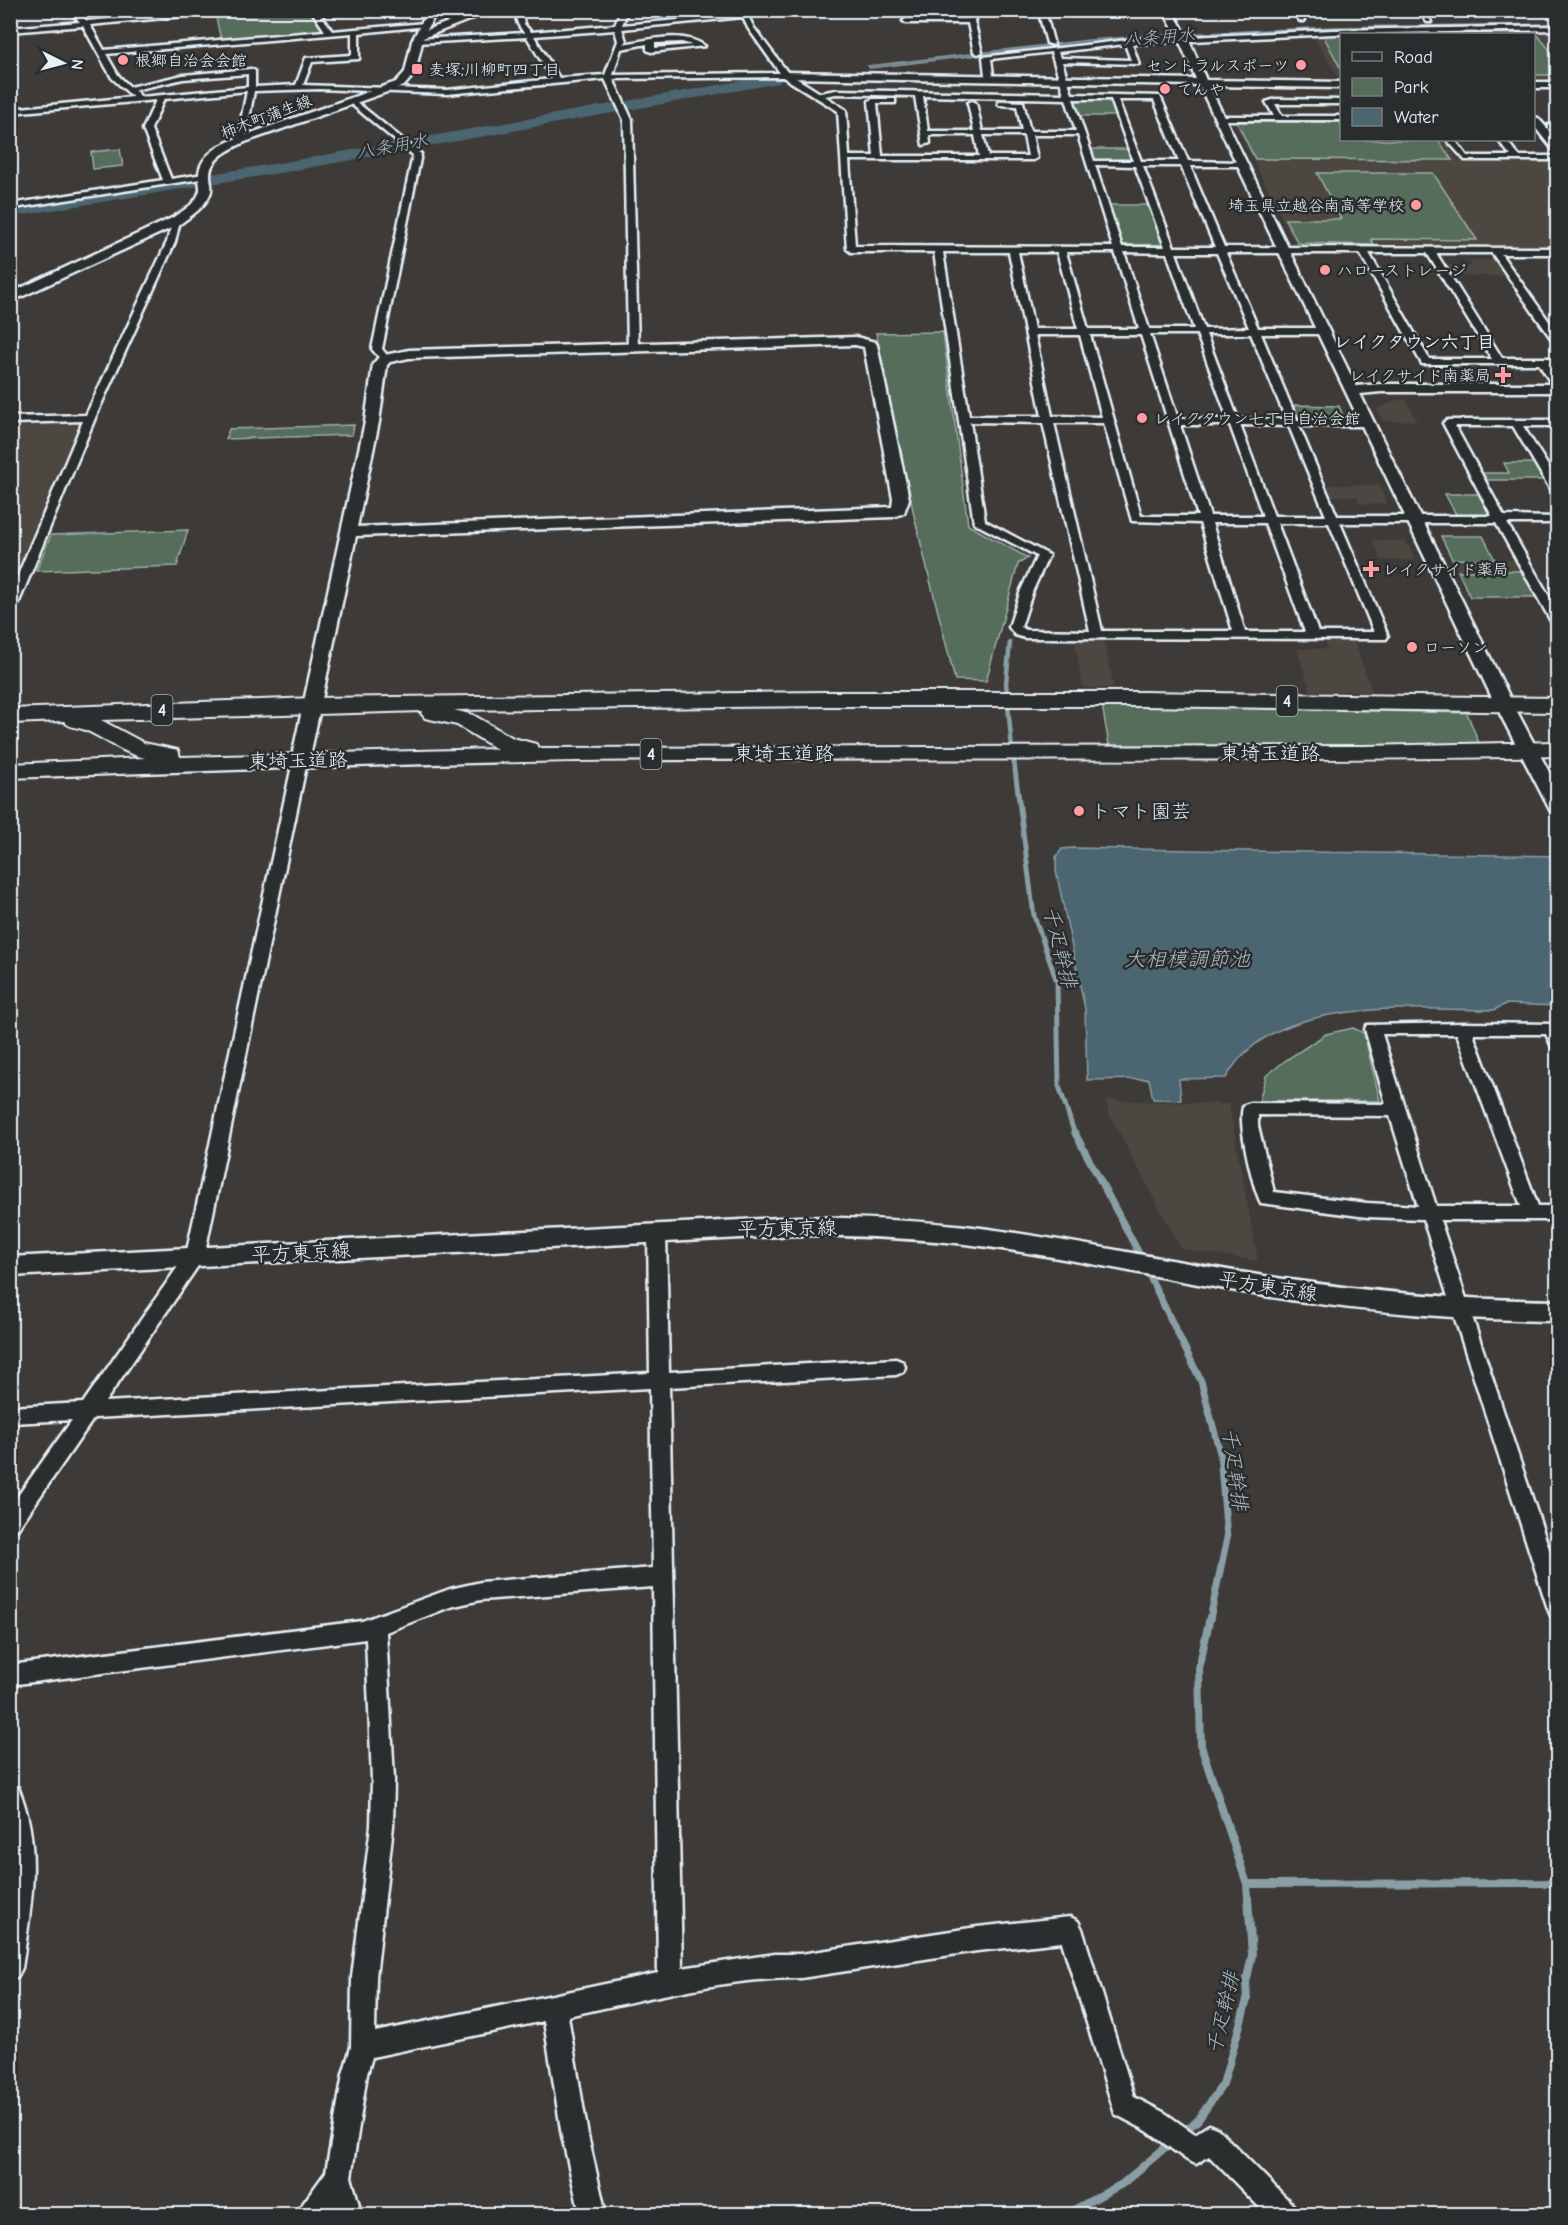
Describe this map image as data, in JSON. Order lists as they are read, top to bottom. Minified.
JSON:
{"streets":{"highway":["4","東埼玉道路"],"street":["柿木町蒲生線","平方東京線"]},"crossings":[["4","東埼玉道路"]],"districts":["レイクタウン六丁目"],"water":["八条用水","千疋幹排","大相模調節池"],"places":{"other":["根郷自治会会館","セントラルスポーツ","てんや","埼玉県立越谷南高等学校","ハローストレージ","レイクタウン七丁目自治会館","ローソン","トマト園芸"],"transit":["麦塚;川柳町四丁目"],"health":["レイクサイド南薬局","レイクサイド薬局"]},"legend":["Road","Park","Water"],"north":"right"}
